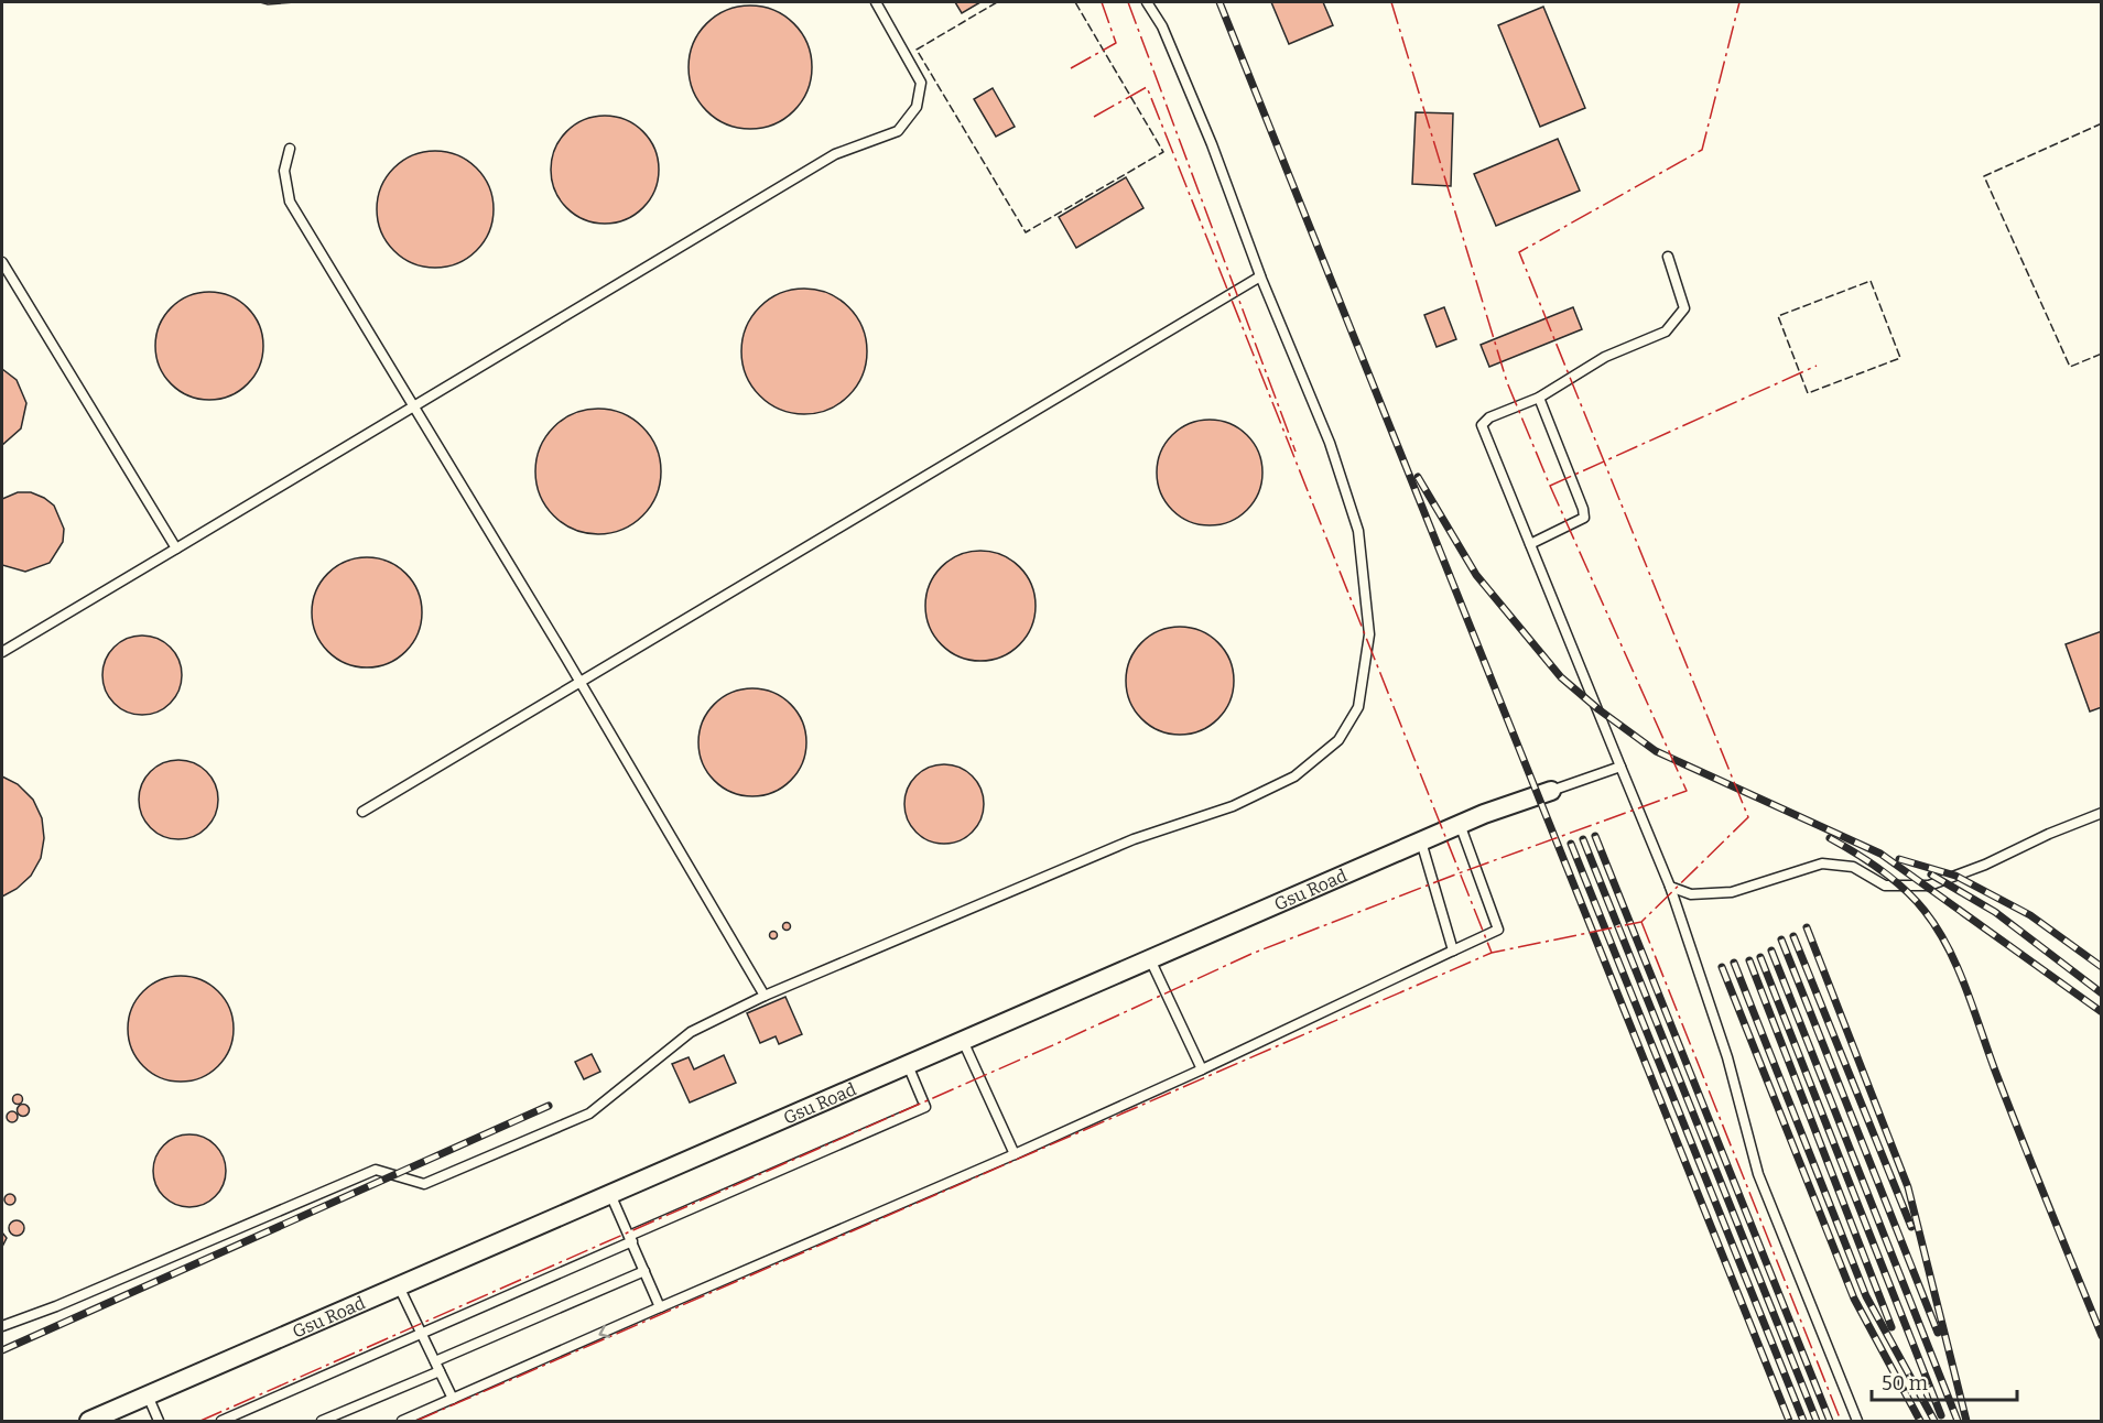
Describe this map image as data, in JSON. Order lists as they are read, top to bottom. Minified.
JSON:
{"streets":{"street":["Gsu Road"]},"scale_bar":"50 m"}
